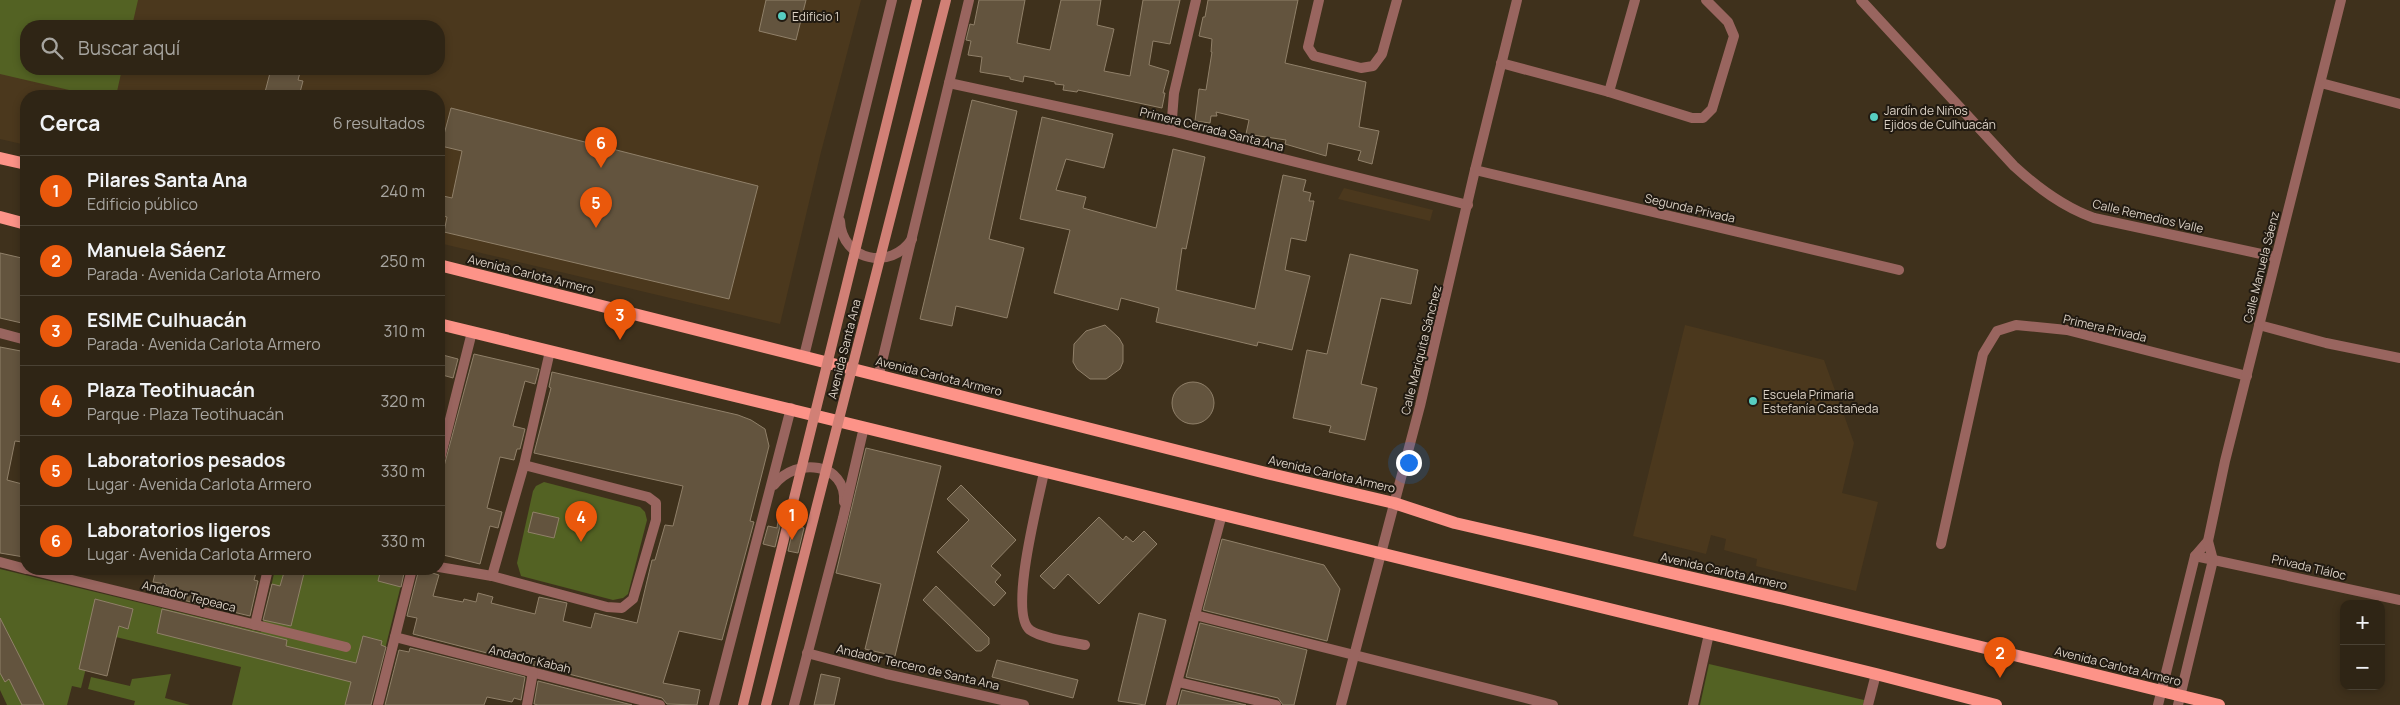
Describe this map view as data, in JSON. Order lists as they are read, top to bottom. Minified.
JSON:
{"streets":{"main road":["Avenida Carlota Armero","Avenida Santa Ana"],"street":["Primera Cerrada Santa Ana","Segunda Privada","Calle Remedios Valle","Calle Manuela Sáenz","Primera Privada","Calle Mariquita Sánchez","Privada Tláloc","Andador Tepeaca","Andador Kabah","Andador Tercero de Santa Ana"]},"crossings":[["Primera Cerrada Santa Ana","Calle Mariquita Sánchez"],["Segunda Privada","Calle Mariquita Sánchez"],["Calle Remedios Valle","Calle Manuela Sáenz"],["Calle Manuela Sáenz","Avenida Carlota Armero"],["Calle Manuela Sáenz","Primera Privada"],["Calle Manuela Sáenz","Privada Tláloc"],["Avenida Carlota Armero","Calle Mariquita Sánchez"]],"places":["Edificio 1","Jardín de Niños Ejidos de Culhuacán","Escuela Primaria Estefanía Castañeda"],"page":{"search":"Buscar aquí","heading":["Cerca","6 resultados"],"pins":["6","5","3","1","4","2"],"list":[{"mark":"1","name":"Pilares Santa Ana","note":"Edificio público","value":"240 m"},{"mark":"2","name":"Manuela Sáenz","note":"Parada · Avenida Carlota Armero","value":"250 m"},{"mark":"3","name":"ESIME Culhuacán","note":"Parada · Avenida Carlota Armero","value":"310 m"},{"mark":"4","name":"Plaza Teotihuacán","note":"Parque · Plaza Teotihuacán","value":"320 m"},{"mark":"5","name":"Laboratorios pesados","note":"Lugar · Avenida Carlota Armero","value":"330 m"},{"mark":"6","name":"Laboratorios ligeros","note":"Lugar · Avenida Carlota Armero","value":"330 m"}],"map_buttons":["+","−"]}}
